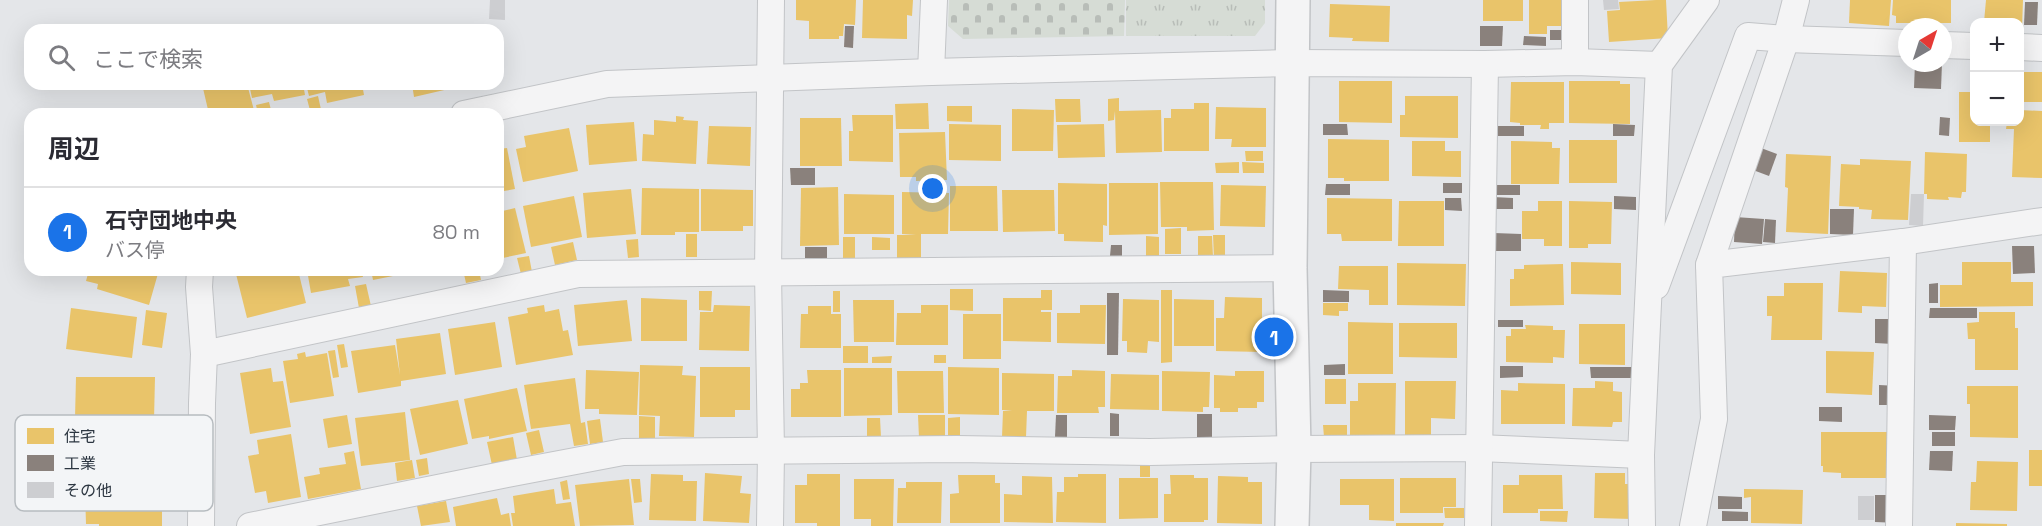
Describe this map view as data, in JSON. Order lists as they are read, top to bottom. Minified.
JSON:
{"legend":["住宅","工業","その他"],"north":"top right","page":{"map_buttons":["+","−"],"search":"ここで検索","heading":"周辺","list":[{"mark":"1","name":"石守団地中央","note":"バス停","value":"80 m"}],"pins":"1"}}
